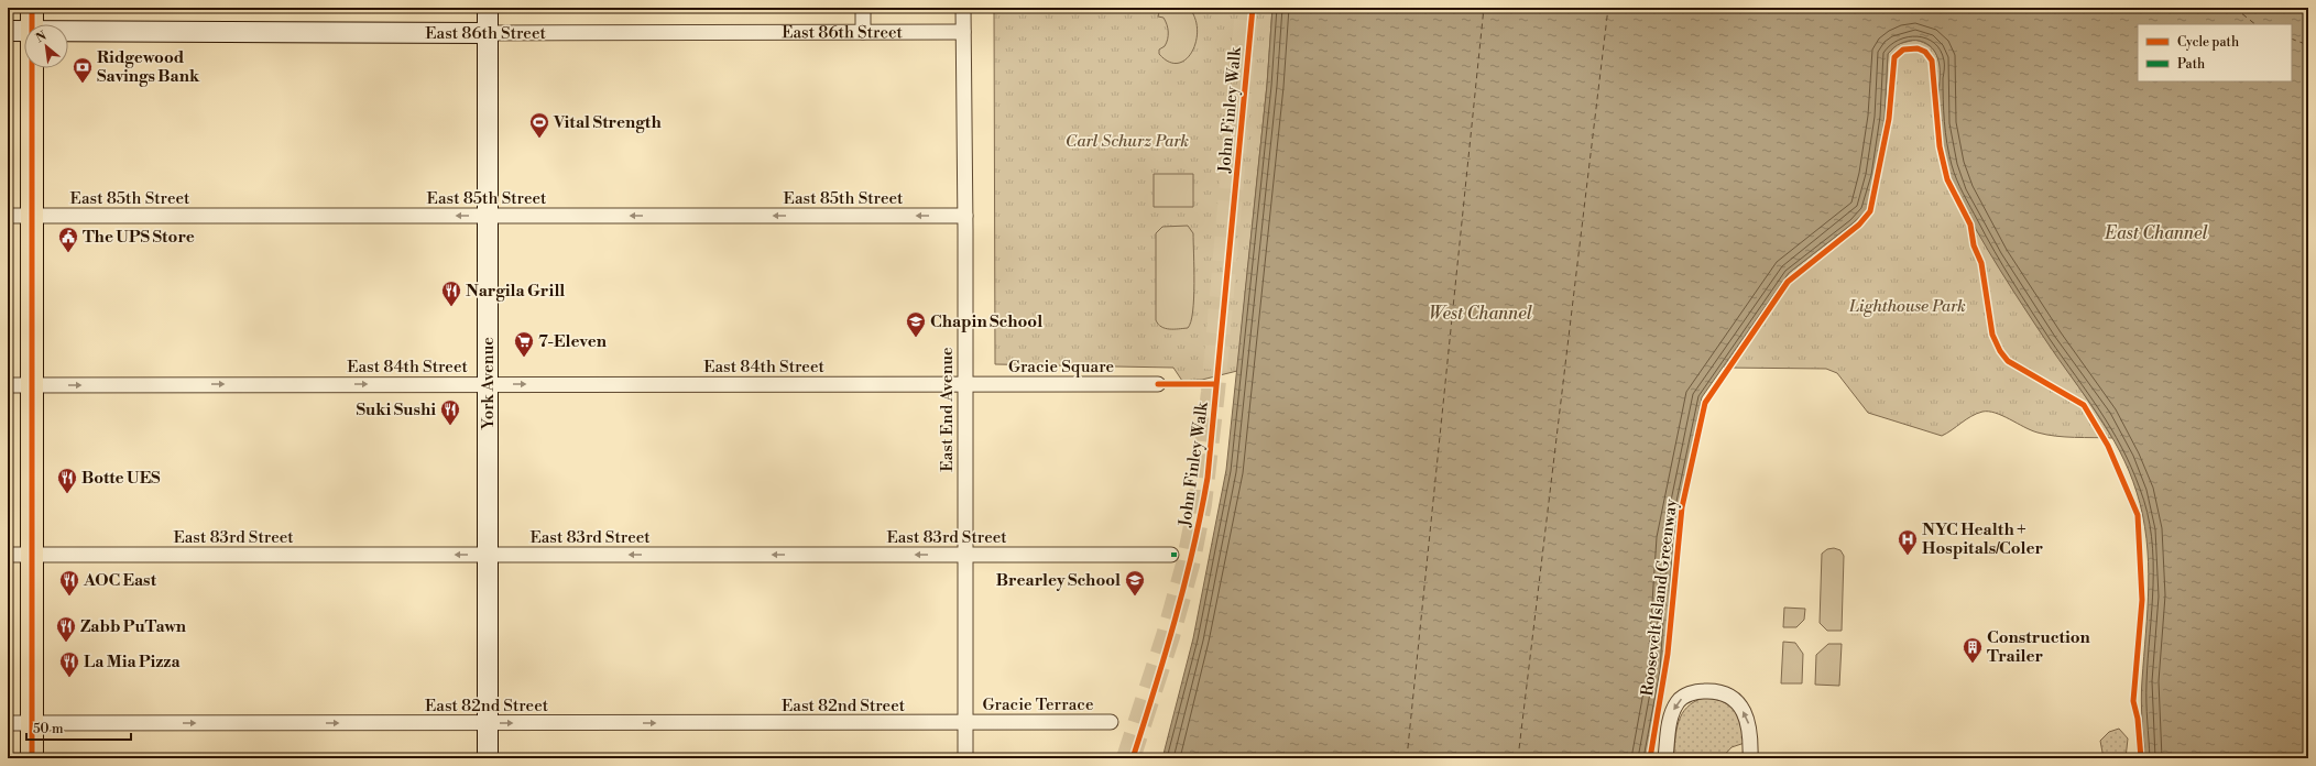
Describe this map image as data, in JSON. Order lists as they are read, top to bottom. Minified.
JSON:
{"streets":{"main road":["East 86th Street","York Avenue"],"street":["East 85th Street","East 84th Street","Gracie Square","East End Avenue","East 83rd Street","Gracie Terrace","East 82nd Street"],"cycle path":["John Finley Walk","Roosevelt Island Greenway"]},"crossings":[["East 86th Street","York Avenue"],["East 86th Street","East End Avenue"],["East 85th Street","York Avenue"],["East 85th Street","East End Avenue"],["East 84th Street","Gracie Square"],["East 84th Street","York Avenue"],["East 84th Street","East End Avenue"],["Gracie Square","East End Avenue"],["York Avenue","East 83rd Street"],["York Avenue","East 82nd Street"],["East End Avenue","East 83rd Street"],["East End Avenue","Gracie Terrace"],["East End Avenue","East 82nd Street"],["Gracie Terrace","East 82nd Street"]],"one_way":["East 85th Street","East 84th Street","East 83rd Street","East 82nd Street"],"water":["East Channel","West Channel"],"parks":["Carl Schurz Park","Lighthouse Park"],"places":{"bank":["Ridgewood Savings Bank"],"sports":["Vital Strength"],"public building":["The UPS Store"],"restaurant":["Nargila Grill","Suki Sushi","Botte UES","AOC East","Zabb PuTawn","La Mia Pizza"],"school or university":["Chapin School","Brearley School"],"supermarket":["7-Eleven"],"hospital":["NYC Health + Hospitals/Coler"],"building":["Construction Trailer"]},"legend":["Cycle path","Path"],"scale_bar":"50 m","north":"top left"}
